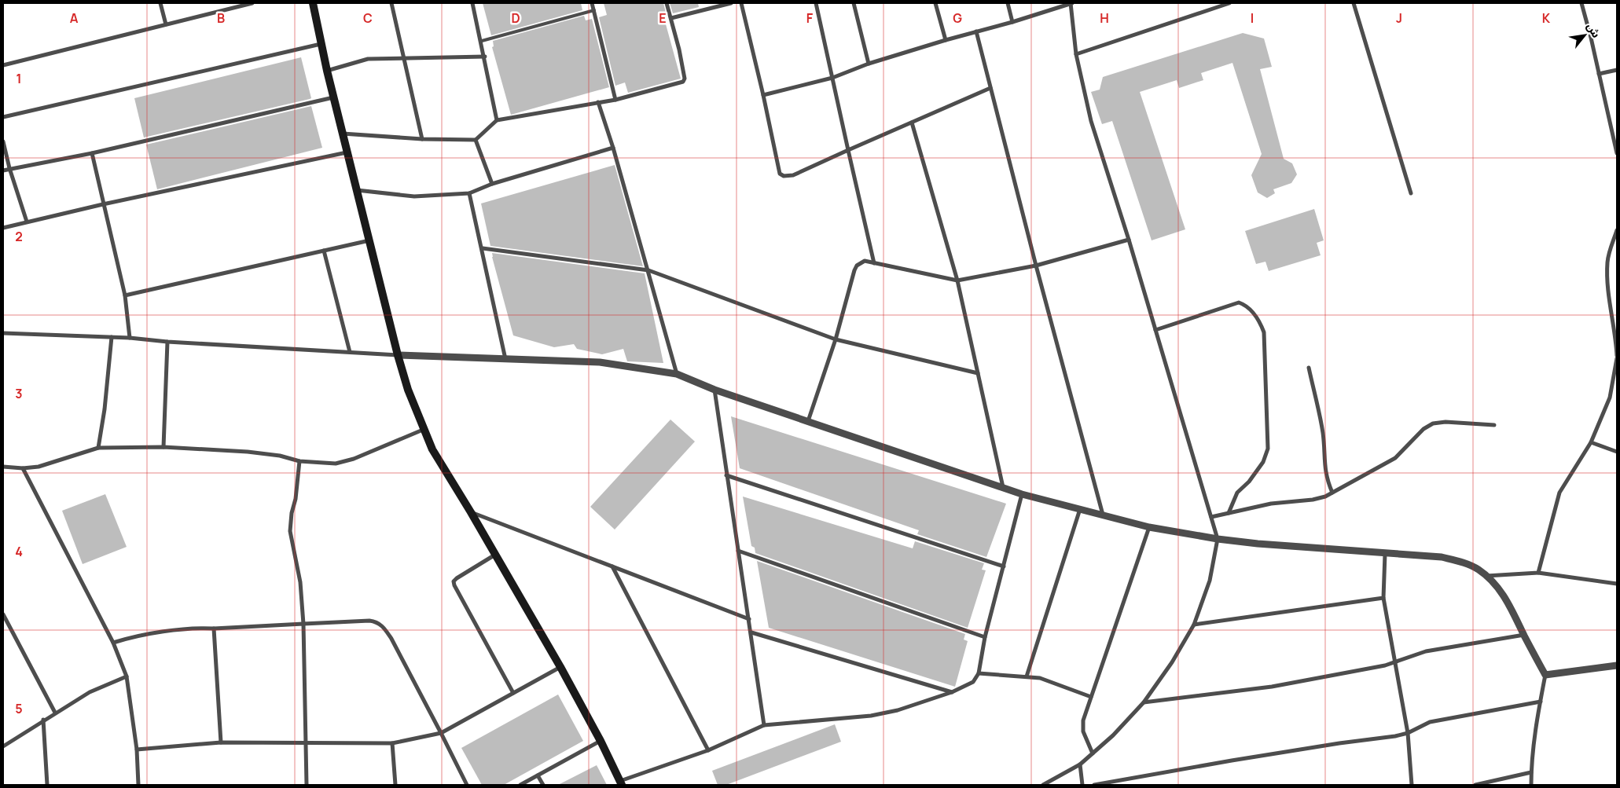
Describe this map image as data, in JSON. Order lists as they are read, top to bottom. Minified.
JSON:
{"north":"top right","grid":{"columns":["A","B","C","D","E","F","G","H","I","J","K"],"rows":["1","2","3","4","5"]}}
